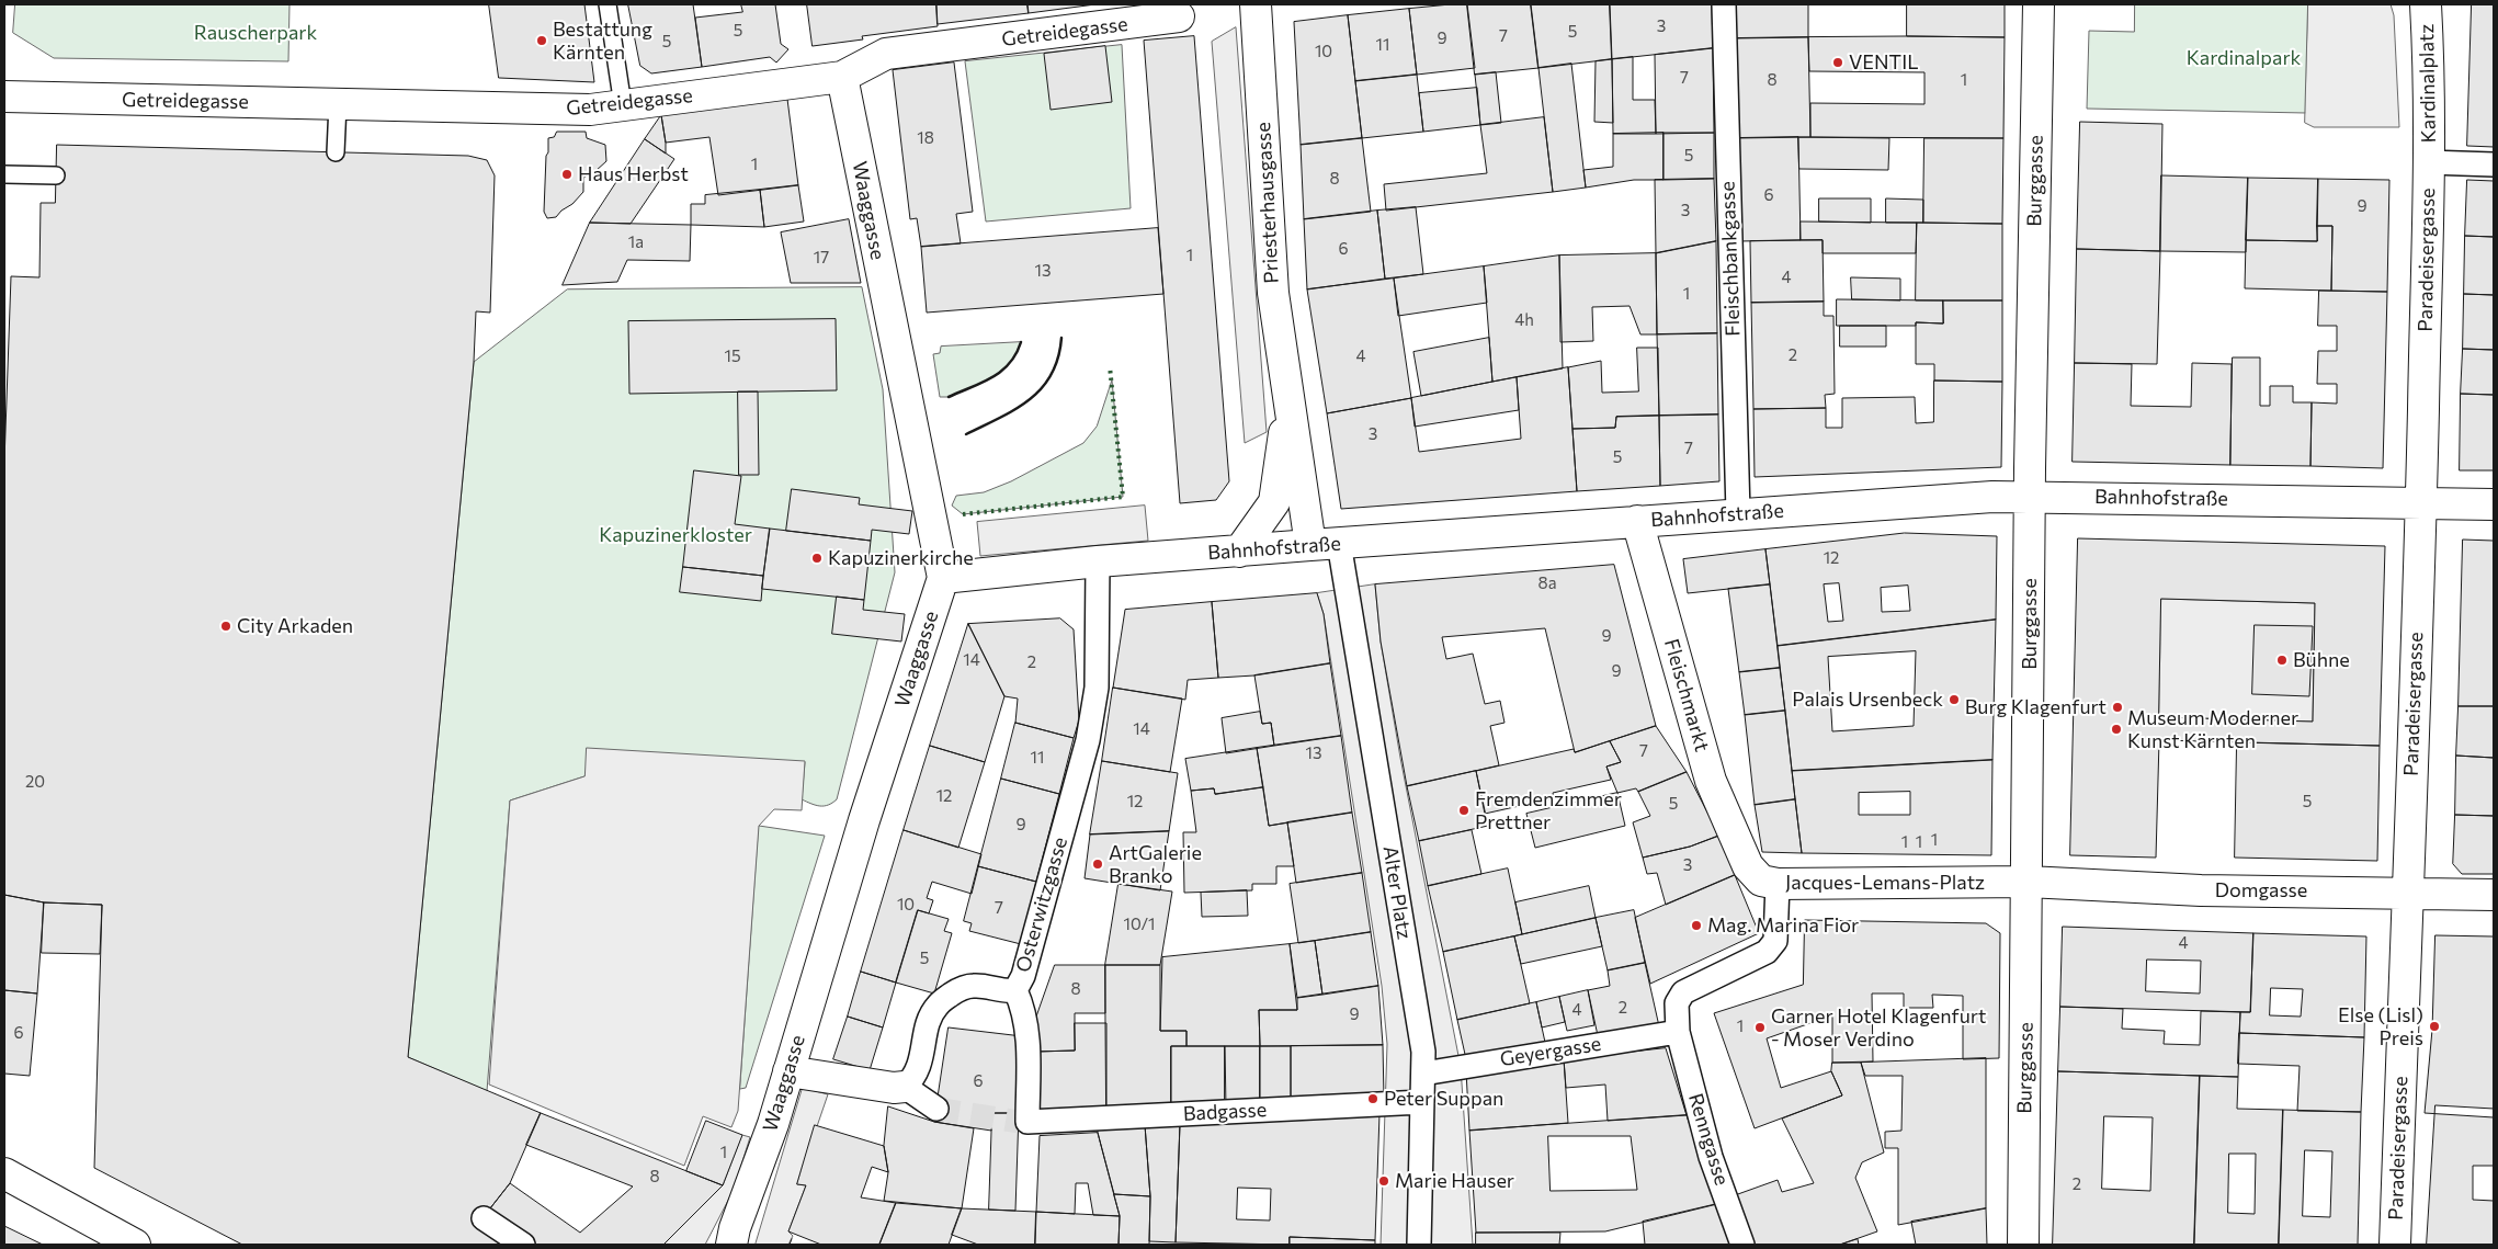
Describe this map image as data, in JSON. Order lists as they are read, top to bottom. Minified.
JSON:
{"streets":{"street":["Getreidegasse","Kardinalplatz","Burggasse","Priesterhausgasse","Waaggasse","Fleischbankgasse","Paradeisergasse","Bahnhofstraße","Fleischmarkt","Jacques-Lemans-Platz","Domgasse","Alter Platz","Osterwitzgasse","Geyergasse","Badgasse","Renngasse"]},"crossings":[["Getreidegasse","Waaggasse"],["Kardinalplatz","Paradeisergasse"],["Burggasse","Bahnhofstraße"],["Burggasse","Jacques-Lemans-Platz"],["Burggasse","Domgasse"],["Priesterhausgasse","Bahnhofstraße"],["Priesterhausgasse","Alter Platz"],["Waaggasse","Bahnhofstraße"],["Fleischbankgasse","Bahnhofstraße"],["Paradeisergasse","Bahnhofstraße"],["Paradeisergasse","Domgasse"],["Bahnhofstraße","Fleischmarkt"],["Bahnhofstraße","Alter Platz"],["Bahnhofstraße","Osterwitzgasse"],["Fleischmarkt","Jacques-Lemans-Platz"],["Jacques-Lemans-Platz","Domgasse"],["Jacques-Lemans-Platz","Renngasse"],["Alter Platz","Geyergasse"],["Alter Platz","Badgasse"],["Osterwitzgasse","Badgasse"],["Geyergasse","Renngasse"]],"parks":["Rauscherpark","Kardinalpark","Kapuzinerkloster"],"places":["Bestattung Kärnten","VENTIL","Haus Herbst","Kapuzinerkirche","City Arkaden","Bühne","Palais Ursenbeck","Burg Klagenfurt","Museum Moderner Kunst Kärnten","Fremdenzimmer Prettner","ArtGalerie Branko","Mag. Marina Fior","Else (Lisl) Preis","Garner Hotel Klagenfurt - Moser Verdino","Peter Suppan","Marie Hauser"],"house_numbers":["3","5","5","7","9","5","11","10","7","8","1","18","5","1","8","6","9","3","1a","6","1","17","13","4","1","4h","2","15","4","3","7","5","12","8a","9","14","2","9","14","7","13","11","20","12","12","5","5","9","1","1","1","3","10","7","10/1","4","5","8","2","4","9","1","6","6","1","8","2"]}
